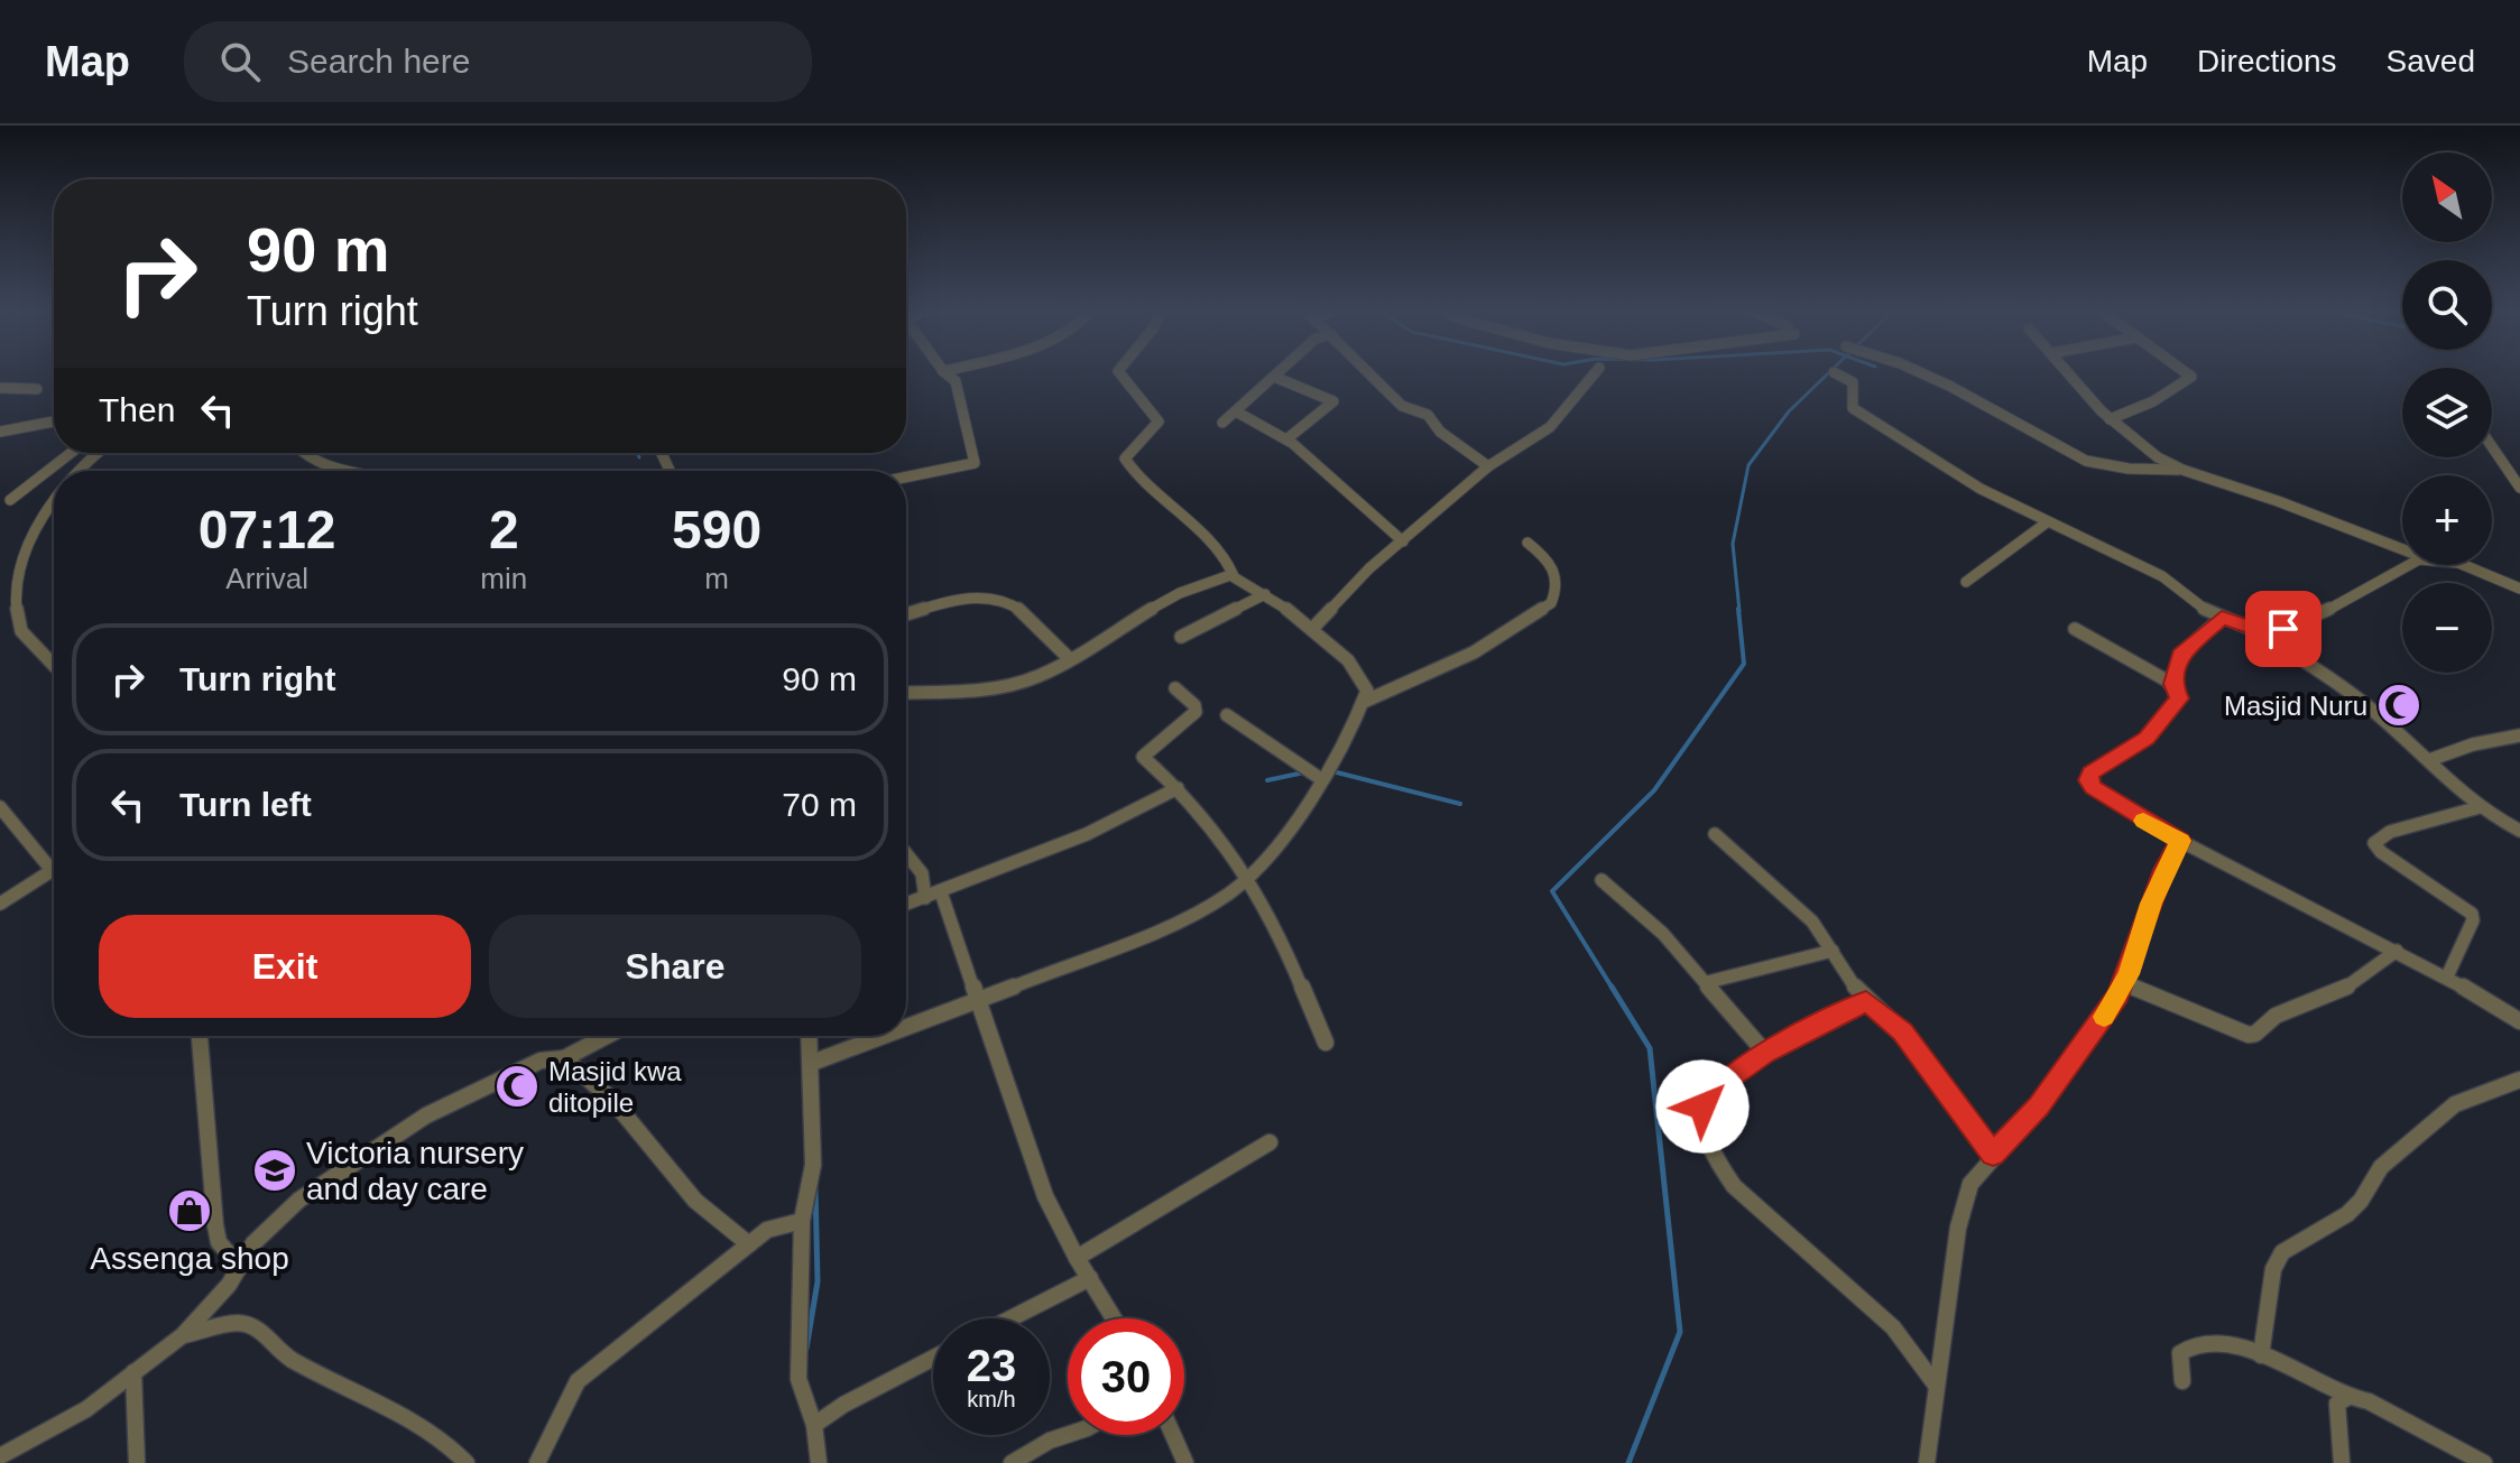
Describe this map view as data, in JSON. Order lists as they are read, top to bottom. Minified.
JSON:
{"places":{"mosque":["Masjid Nuru","Masjid kwa ditopile"],"school or university":["Victoria nursery and day care"],"shop":["Assenga shop"]},"north":"top left","page":{"header":"Map","search":"Search here","nav":["Map","Directions","Saved"],"map_buttons":["+","−"],"turn":["90 m","Turn right"],"then":"Then","eta":["07:12","Arrival","2","min","590","m"],"list":[{"name":"Turn right","value":"90 m"},{"name":"Turn left","value":"70 m"}],"buttons":["Exit","Share"],"speed":"23 km/h","limit":"30"}}
